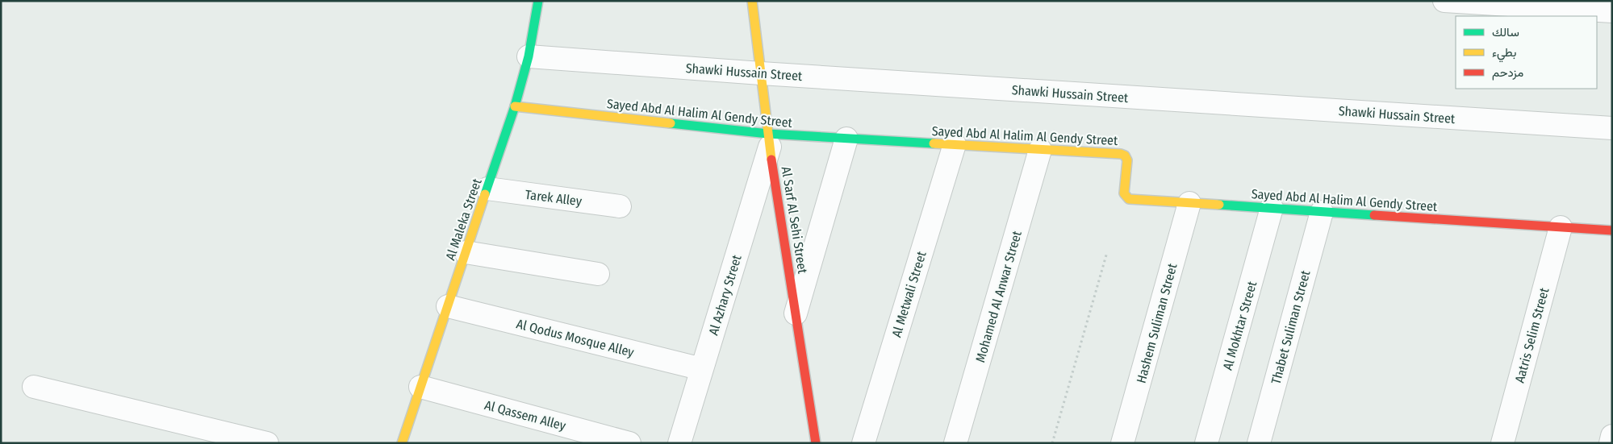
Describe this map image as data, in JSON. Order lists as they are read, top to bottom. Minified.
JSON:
{"streets":{"street":["Shawki Hussain Street","Sayed Abd Al Halim Al Gendy Street","Tarek Alley","Al Maleka Street","Al Sarf Al Sehi Street","Al Metwali Street","Al Azhary Street","Mohamed Al Anwar Street","Hashem Suliman Street","Al Mokhtar Street","Thabet Suliman Street","Aatris Selim Street","Al Qodus Mosque Alley","Al Qassem Alley"]},"crossings":[["Shawki Hussain Street","Al Maleka Street"],["Shawki Hussain Street","Al Sarf Al Sehi Street"],["Sayed Abd Al Halim Al Gendy Street","Al Maleka Street"],["Sayed Abd Al Halim Al Gendy Street","Al Sarf Al Sehi Street"],["Sayed Abd Al Halim Al Gendy Street","Al Metwali Street"],["Sayed Abd Al Halim Al Gendy Street","Al Azhary Street"],["Sayed Abd Al Halim Al Gendy Street","Mohamed Al Anwar Street"],["Sayed Abd Al Halim Al Gendy Street","Hashem Suliman Street"],["Sayed Abd Al Halim Al Gendy Street","Al Mokhtar Street"],["Sayed Abd Al Halim Al Gendy Street","Thabet Suliman Street"],["Sayed Abd Al Halim Al Gendy Street","Aatris Selim Street"],["Tarek Alley","Al Maleka Street"],["Al Maleka Street","Al Qodus Mosque Alley"],["Al Maleka Street","Al Qassem Alley"],["Al Sarf Al Sehi Street","Al Azhary Street"],["Al Azhary Street","Al Qodus Mosque Alley"]],"legend":["سالك","بطيء","مزدحم"]}
